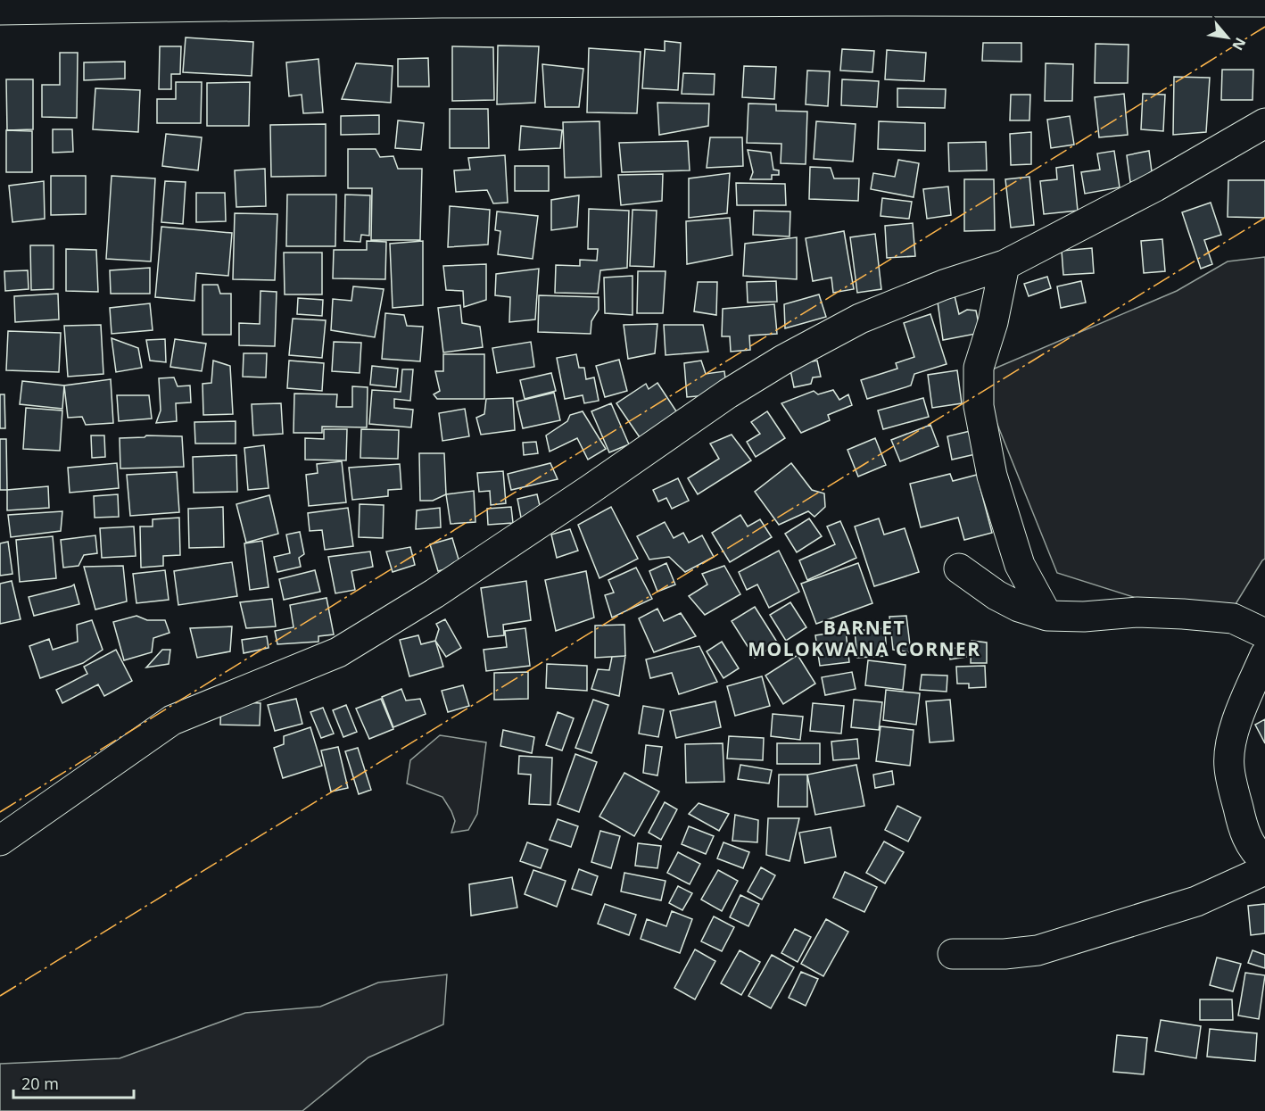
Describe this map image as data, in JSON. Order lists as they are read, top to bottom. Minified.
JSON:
{"districts":["BARNET MOLOKWANA CORNER"],"scale_bar":"20 m","north":"bottom right"}
